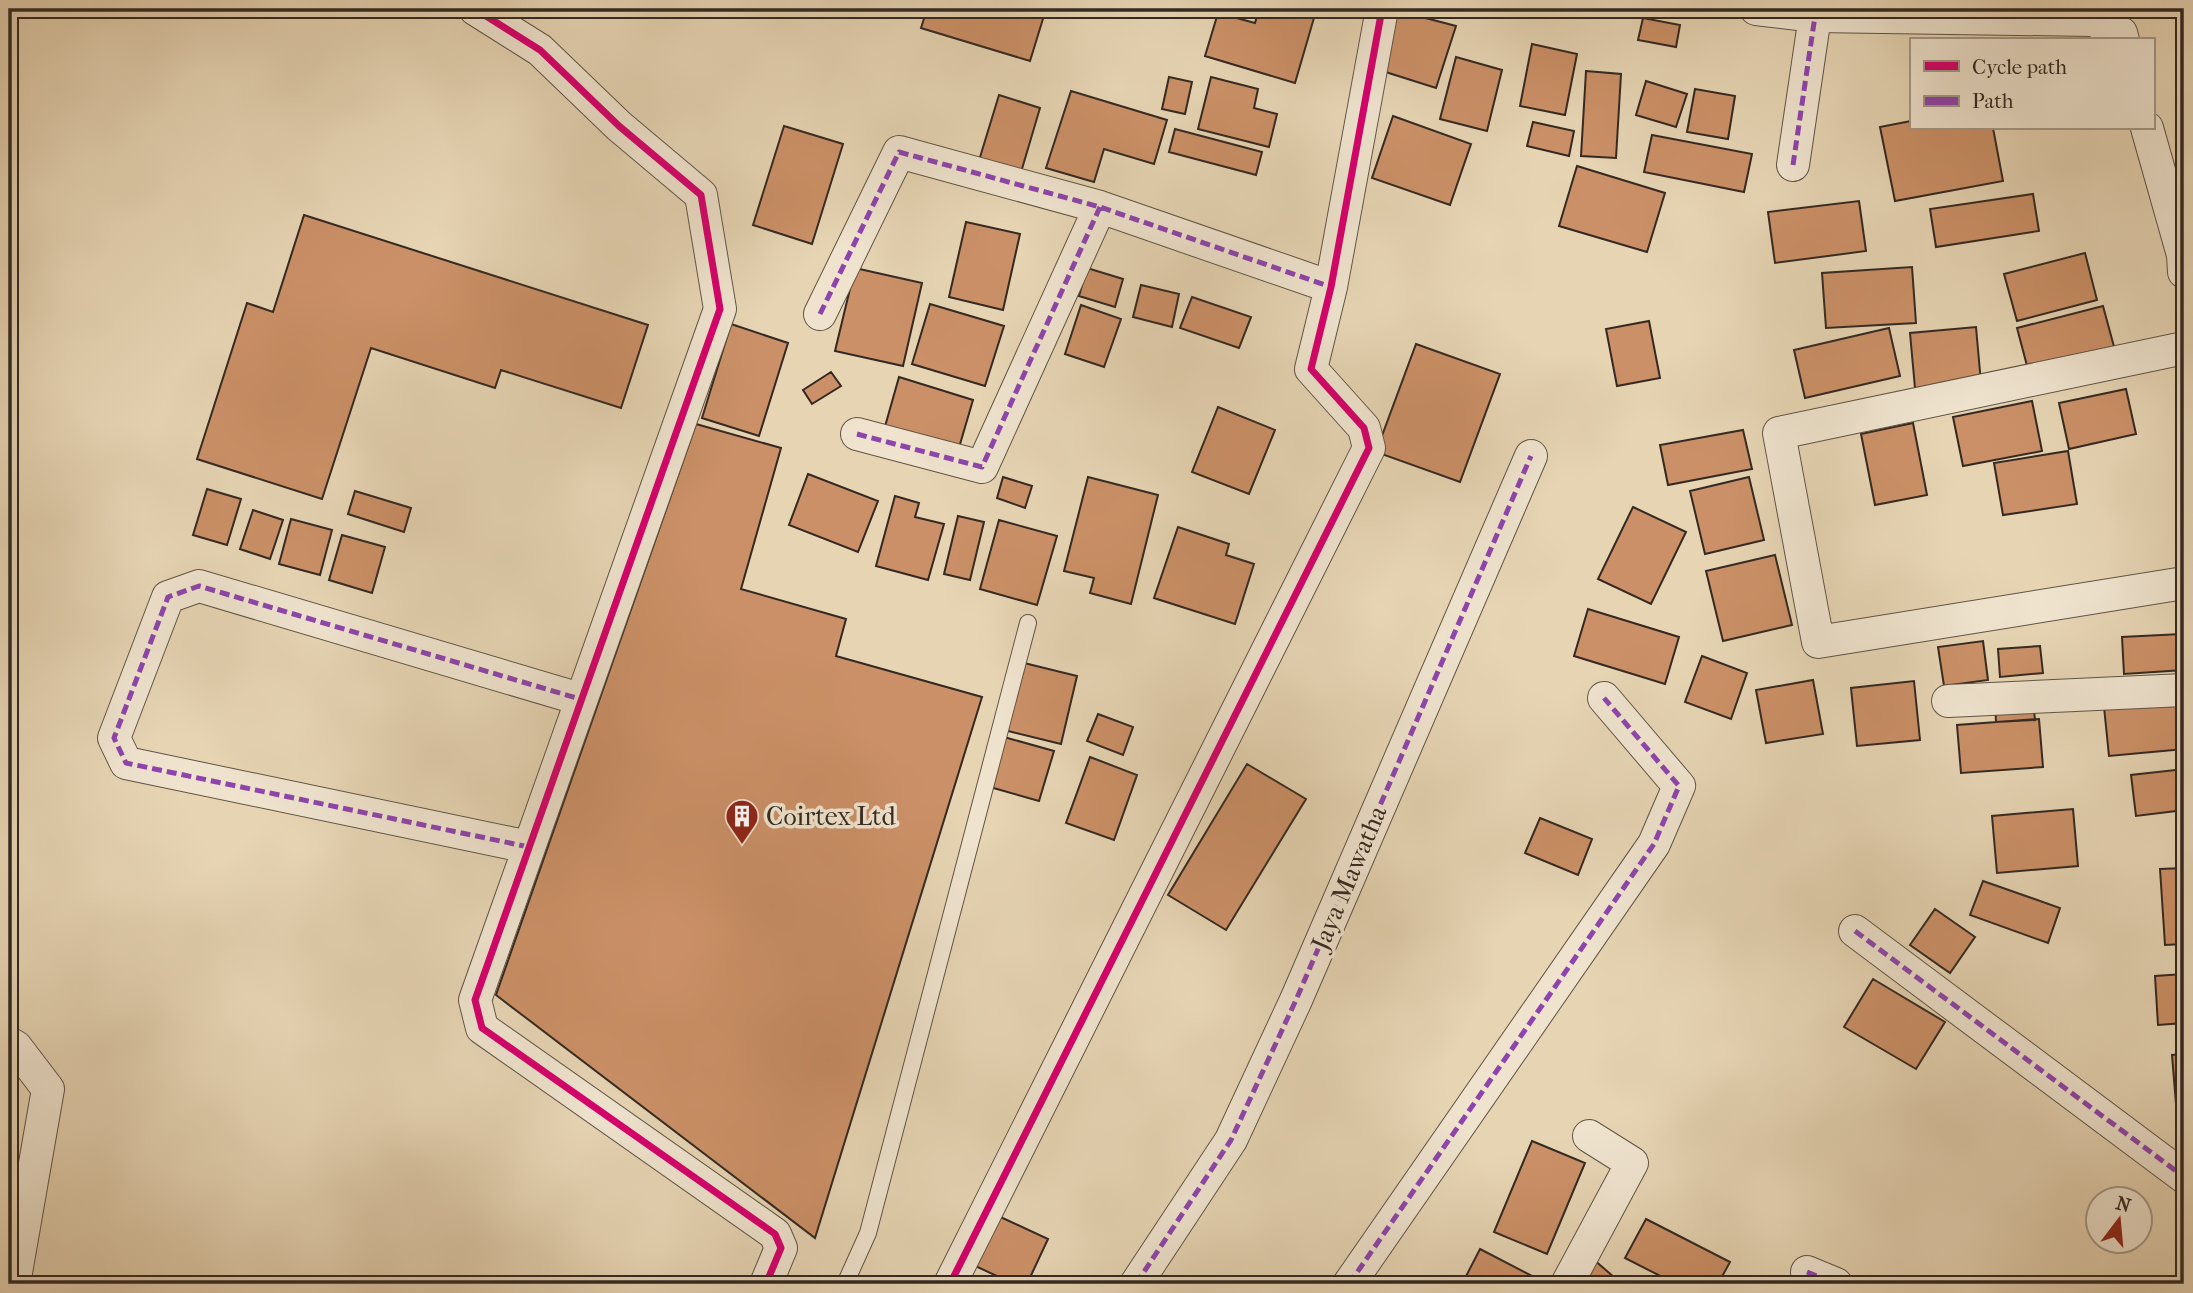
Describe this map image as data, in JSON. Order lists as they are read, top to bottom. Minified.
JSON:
{"streets":{"street":["Jaya Mawatha"]},"places":{"building":["Coirtex Ltd"]},"legend":["Cycle path","Path"],"north":"top"}
